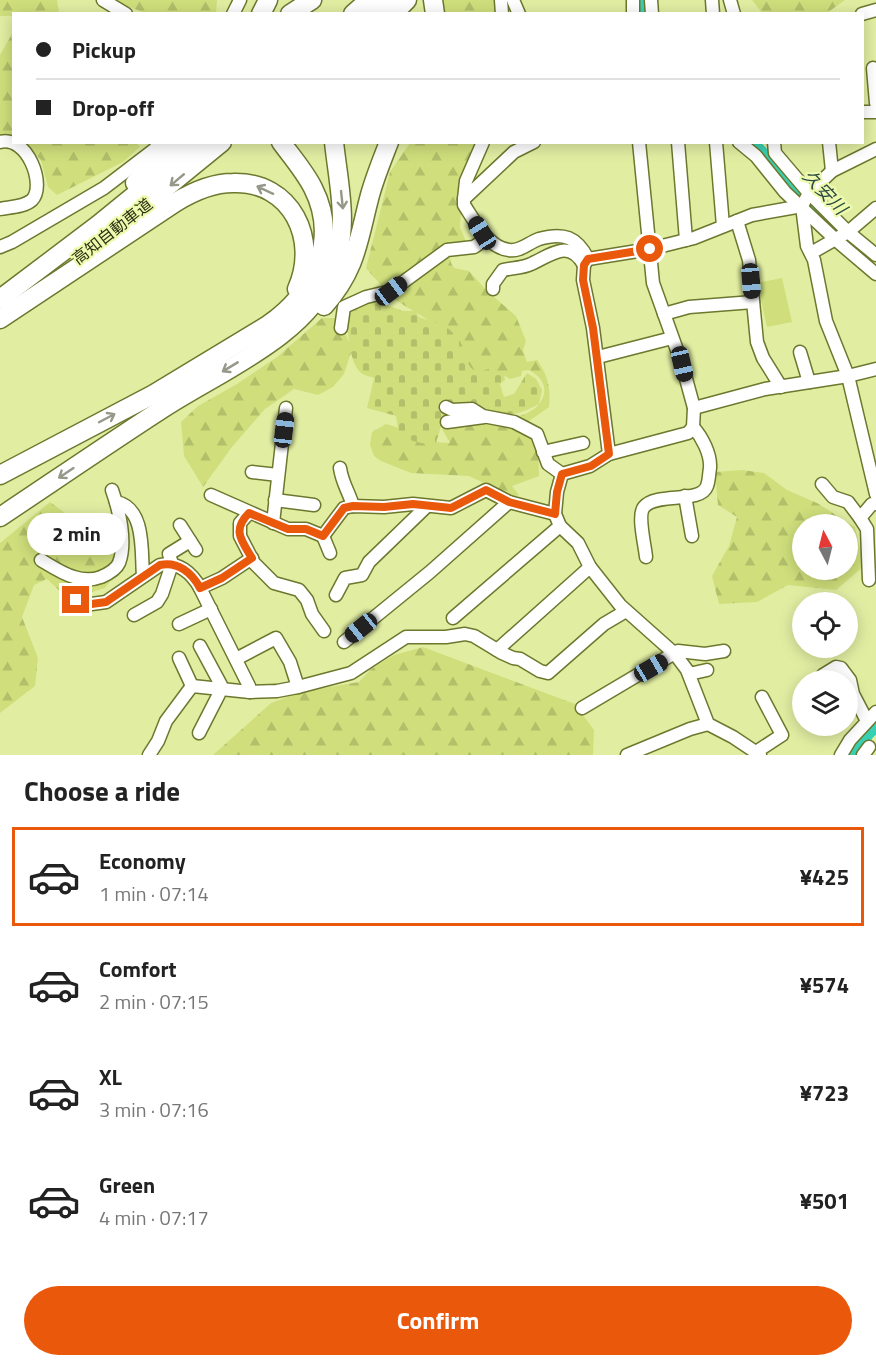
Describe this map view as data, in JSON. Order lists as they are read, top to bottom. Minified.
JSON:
{"streets":{"highway":["高知自動車道"]},"water":["久安川"],"north":"top","page":{"banner":["Pickup","Drop-off"],"bubble":"2 min","heading":"Choose a ride","list":[{"name":"Economy","note":"1 min · 07:14","value":"¥425"},{"name":"Comfort","note":"2 min · 07:15","value":"¥574"},{"name":"XL","note":"3 min · 07:16","value":"¥723"},{"name":"Green","note":"4 min · 07:17","value":"¥501"}],"buttons":"Confirm"}}
